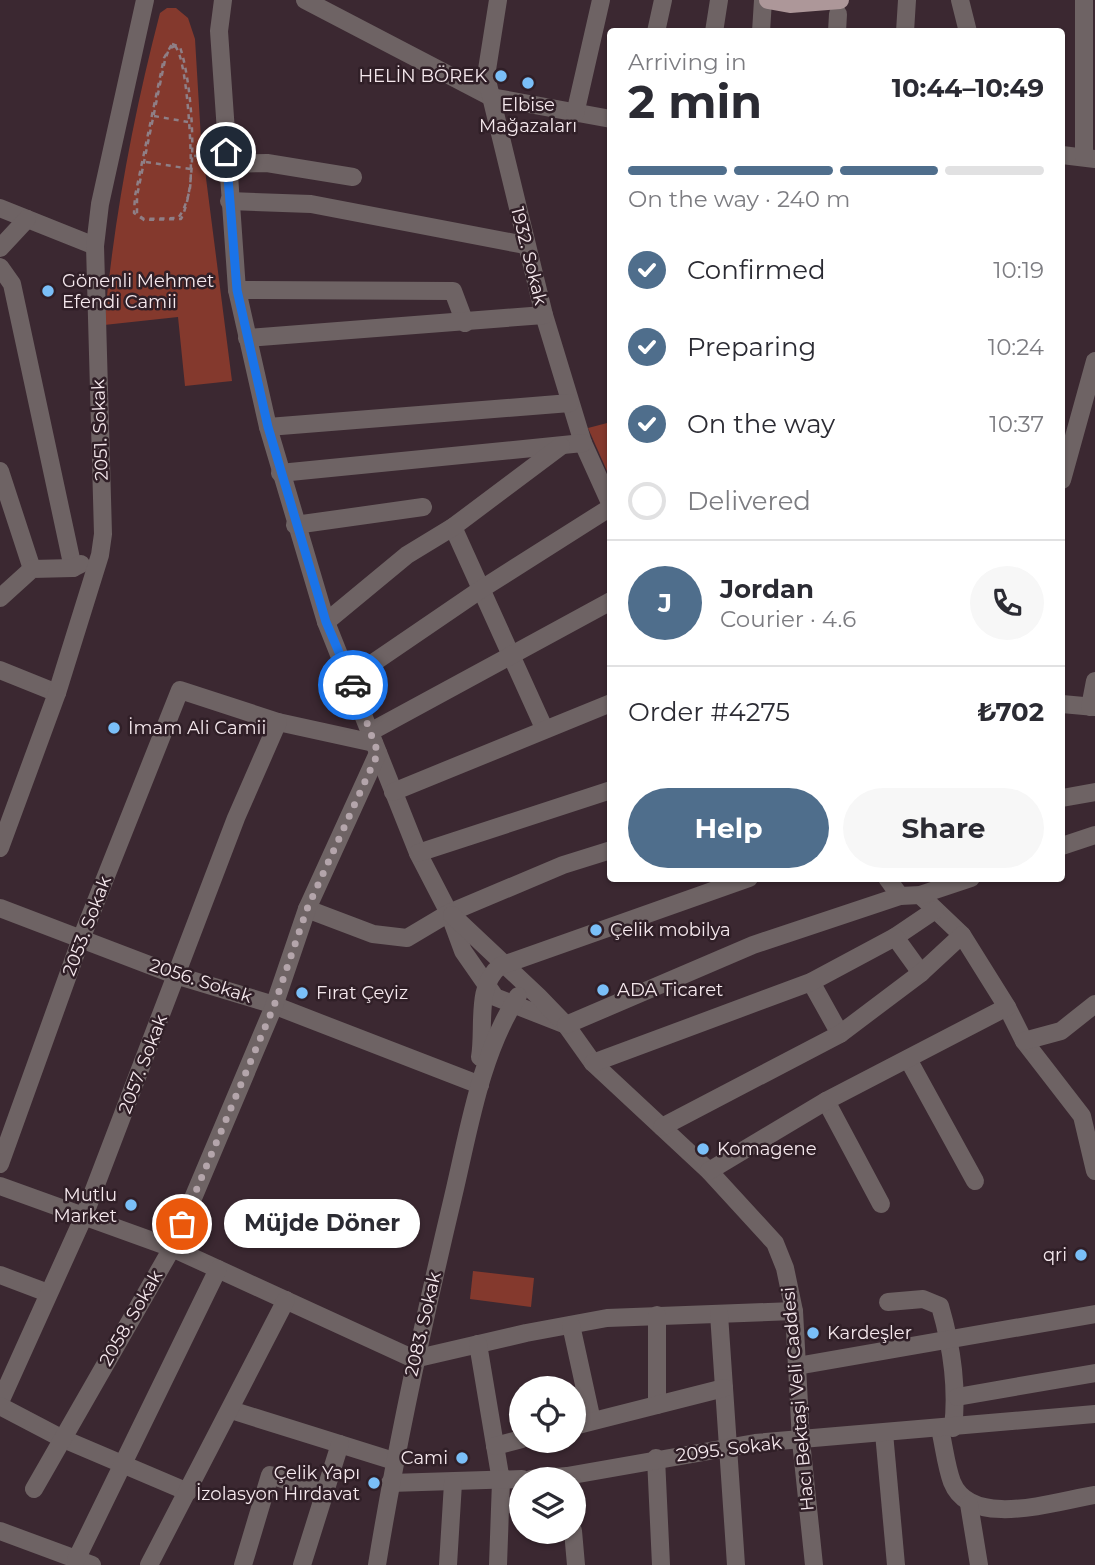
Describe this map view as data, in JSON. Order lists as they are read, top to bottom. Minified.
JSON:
{"streets":{"street":["1932. Sokak","2051. Sokak","2053. Sokak","2056. Sokak","2057. Sokak","2058. Sokak","2083. Sokak","Hacı Bektaşi Veli Caddesi","2095. Sokak"]},"crossings":[["2053. Sokak","2056. Sokak"],["2053. Sokak","2057. Sokak"],["2056. Sokak","2057. Sokak"],["2056. Sokak","2058. Sokak"],["2056. Sokak","2083. Sokak"],["2058. Sokak","Hacı Bektaşi Veli Caddesi"],["Hacı Bektaşi Veli Caddesi","2095. Sokak"]],"places":["HELİN BÖREK","Elbise Mağazaları","Gönenli Mehmet Efendi Camii","İmam Ali Camii","Çelik mobilya","ADA Ticaret","Fırat Çeyiz","Komagene","Mutlu Market","Müjde Döner","qri","Kardeşler","Cami","Çelik Yapı İzolasyon Hırdavat"],"page":{"heading":["2 min","Arriving in","10:44–10:49"],"panel":["Jordan","Courier · 4.6","Order #4275","₺702"],"bar":"On the way · 240 m","list":[["Confirmed","10:19"],["Preparing","10:24"],["On the way","10:37"],"Delivered"],"round":"J","buttons":["Help","Share"],"bubble":"Müjde Döner"}}
